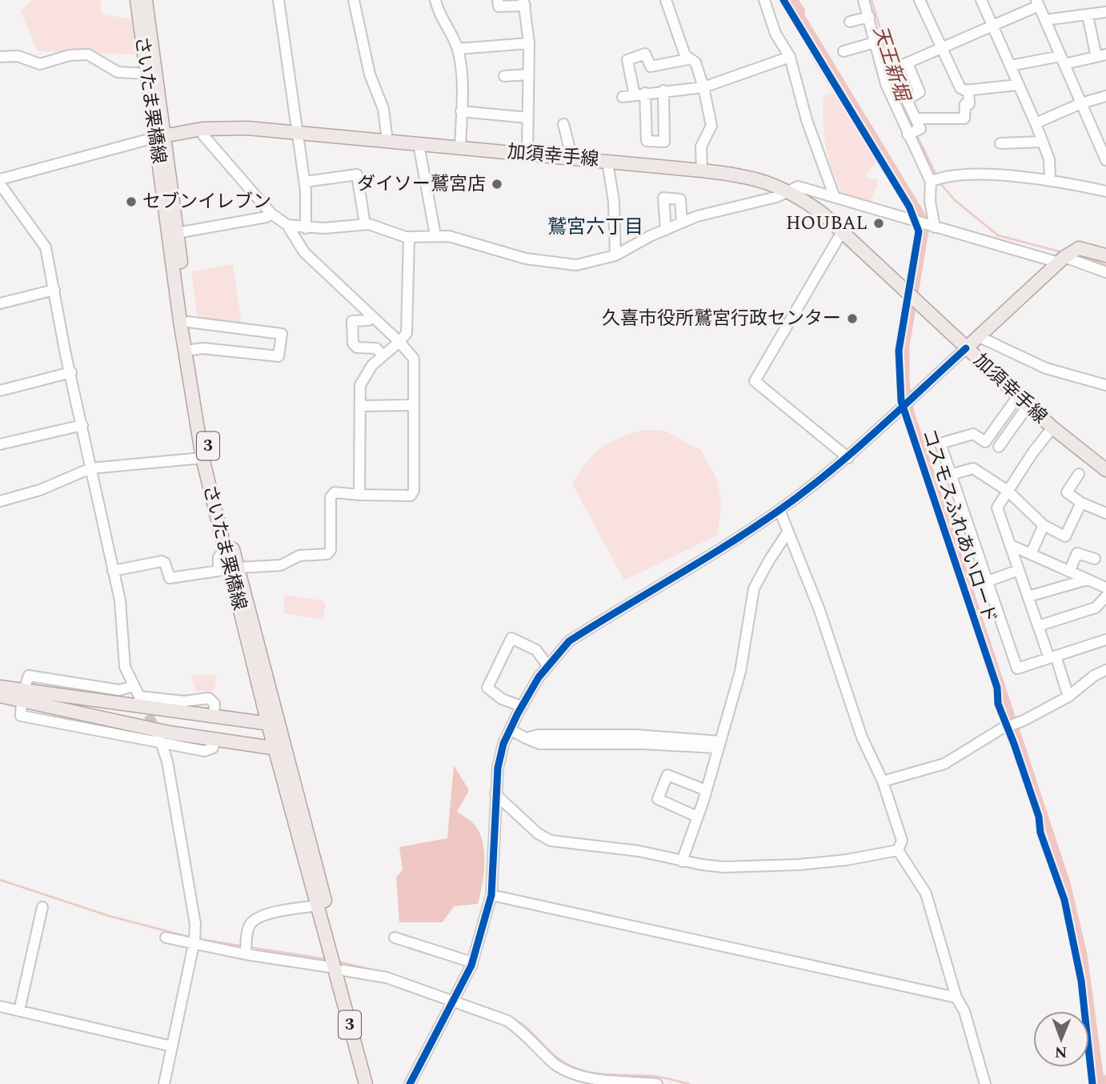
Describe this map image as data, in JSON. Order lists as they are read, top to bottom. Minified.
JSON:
{"streets":{"main road":["さいたま栗橋線","加須幸手線","3"],"cycle path":["コスモスふれあいロード"]},"crossings":[["さいたま栗橋線","加須幸手線"]],"districts":["鷲宮六丁目"],"water":["天王新堀"],"places":["ダイソー鷲宮店","セブンイレブン","HOUBAL","久喜市役所鷲宮行政センター"],"north":"bottom"}
